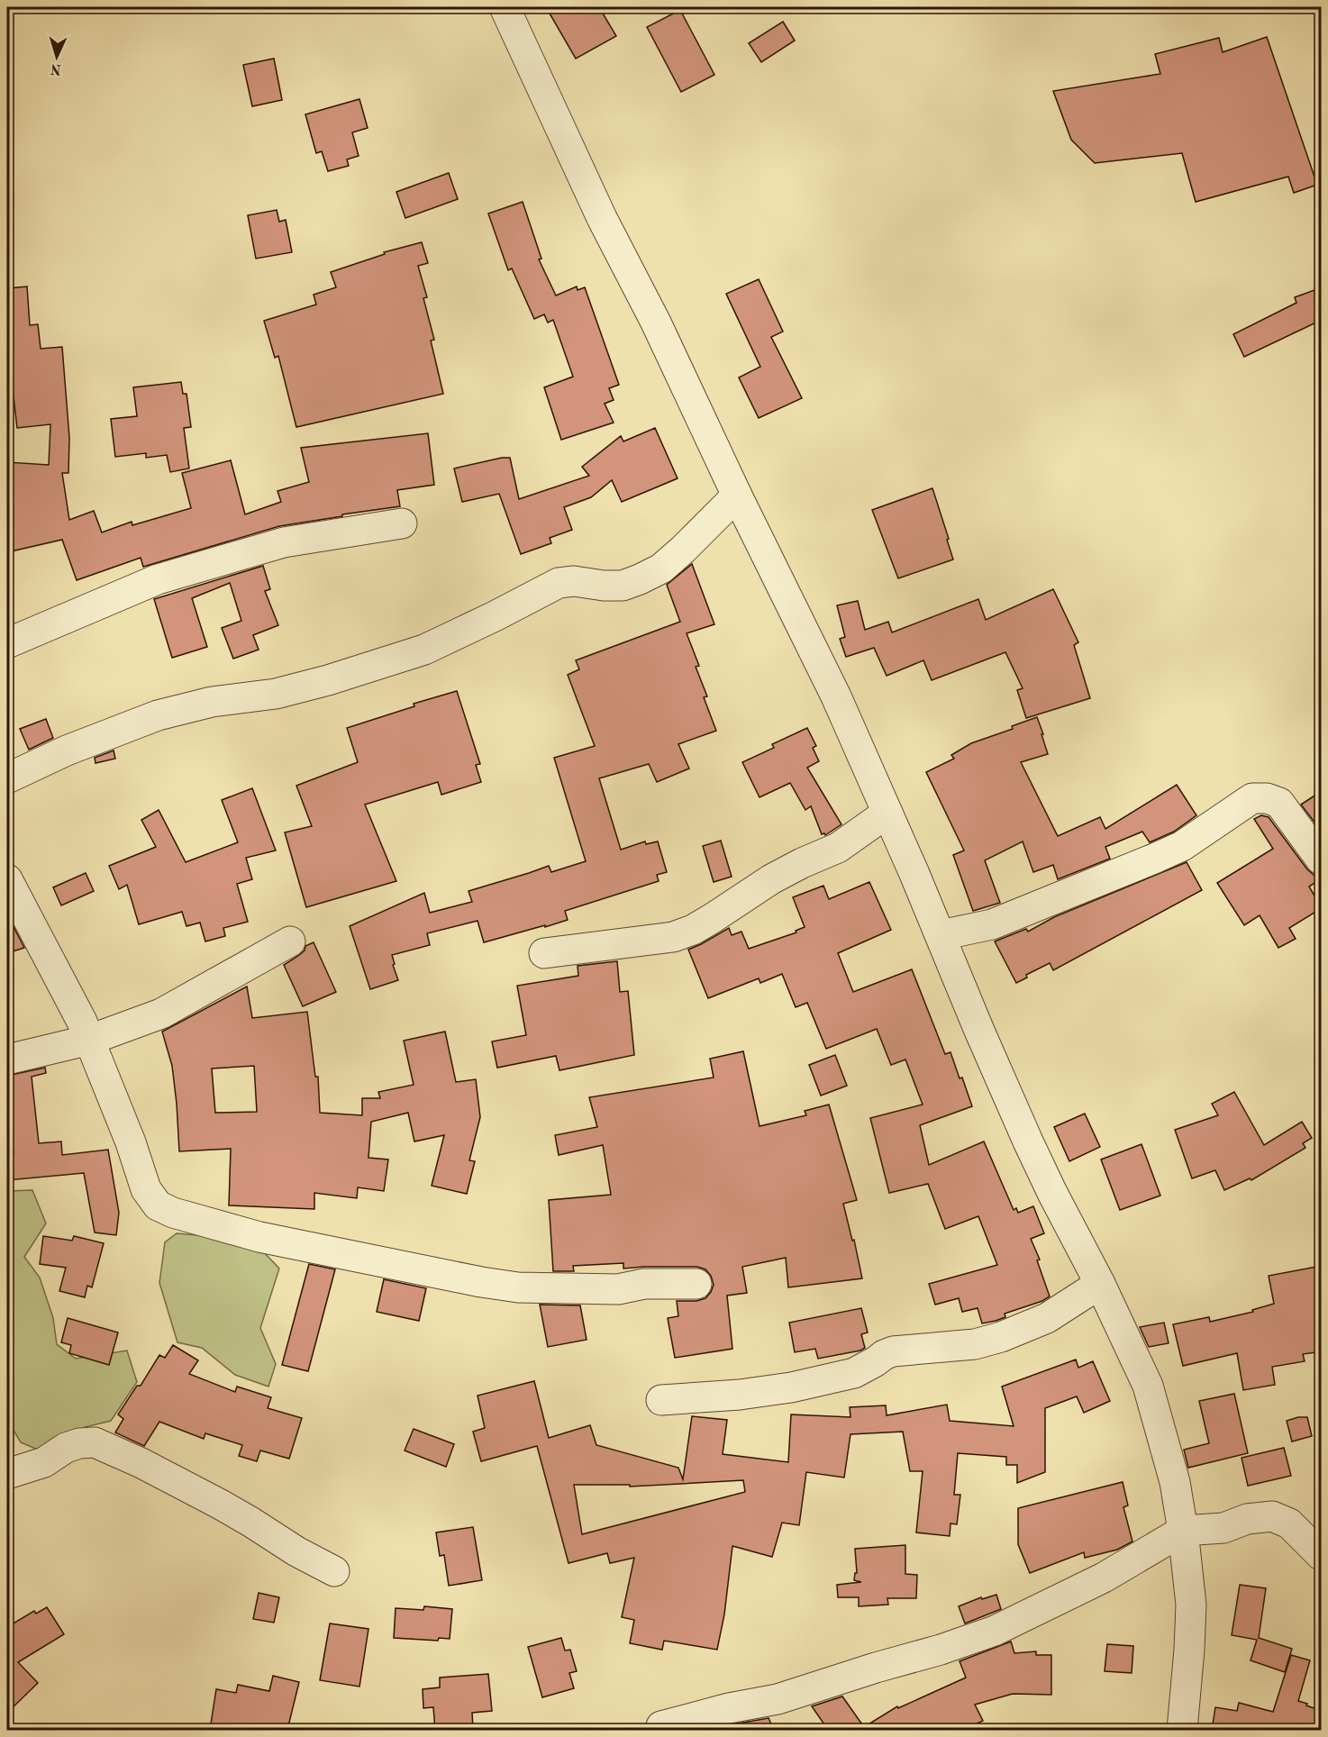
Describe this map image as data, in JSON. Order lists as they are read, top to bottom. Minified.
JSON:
{"north":"bottom"}
